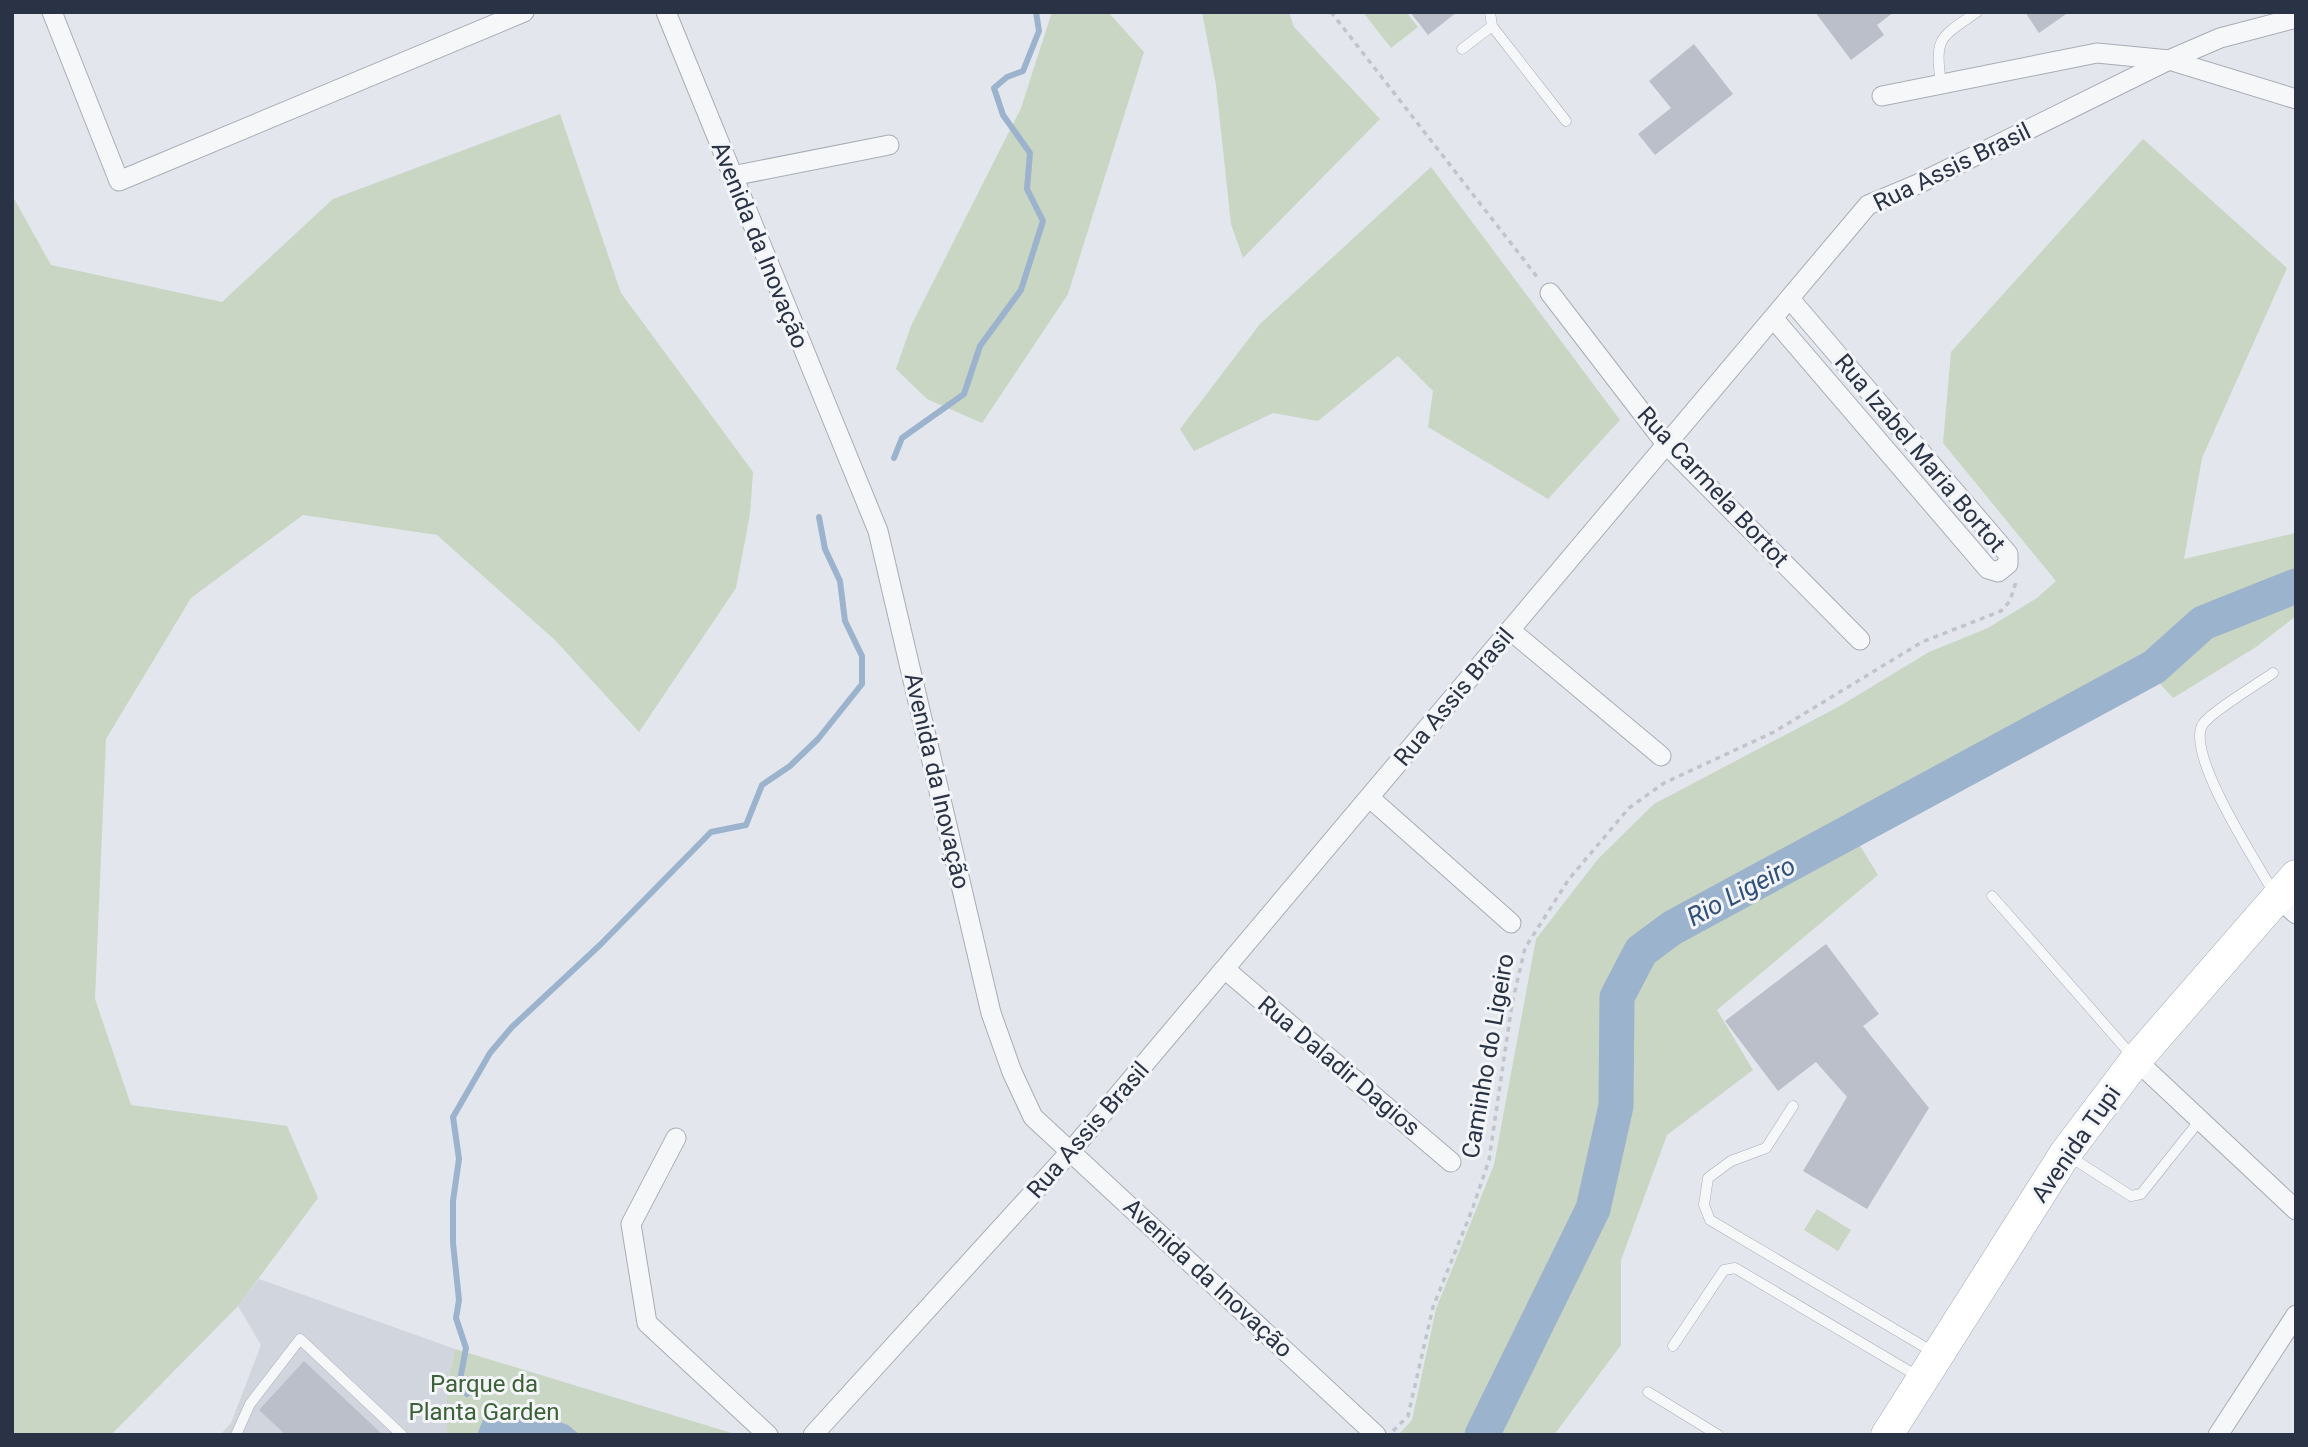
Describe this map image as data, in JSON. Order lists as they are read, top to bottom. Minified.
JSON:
{"streets":{"main road":["Avenida Tupi"],"street":["Rua Assis Brasil","Avenida da Inovação","Rua Izabel Maria Bortot","Rua Carmela Bortot","Rua Daladir Dagios"],"path":["Caminho do Ligeiro"]},"crossings":[["Rua Assis Brasil","Avenida da Inovação"],["Rua Assis Brasil","Rua Izabel Maria Bortot"],["Rua Assis Brasil","Rua Carmela Bortot"],["Rua Assis Brasil","Rua Daladir Dagios"],["Rua Izabel Maria Bortot","Caminho do Ligeiro"]],"water":["Rio Ligeiro"],"parks":["Parque da Planta Garden"]}
